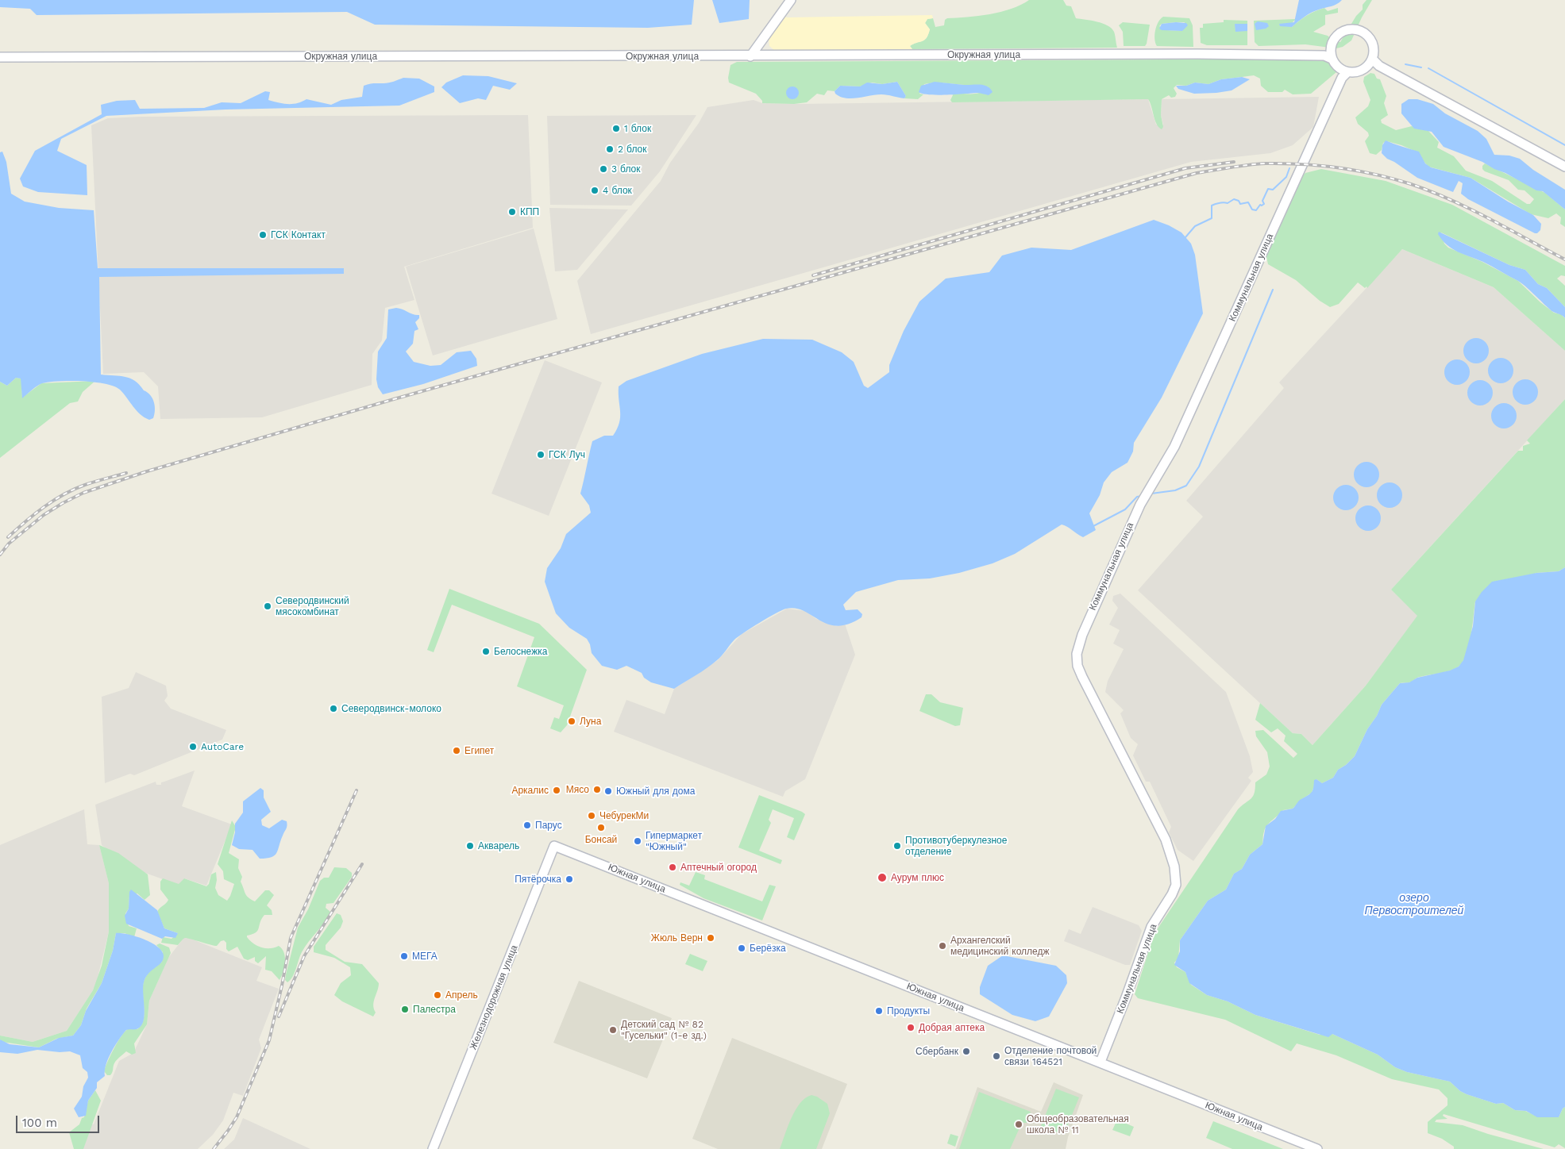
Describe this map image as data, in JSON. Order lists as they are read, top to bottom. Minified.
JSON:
{"streets":{"main road":["Окружная улица","Коммунальная улица","Южная улица","Железнодорожная улица"]},"crossings":[["Окружная улица","Коммунальная улица"],["Коммунальная улица","Южная улица"],["Южная улица","Железнодорожная улица"]],"water":["озеро Первостроителей"],"places":["1 блок","2 блок","3 блок","4 блок","КПП","ГСК Контакт","ГСК Луч","Северодвинский мясокомбинат","Белоснежка","Северодвинск-молоко","Луна","AutoCare","Египет","Мясо","Аркалис","Южный для дома","ЧебурекМи","Парус","Бонсай","Гипермаркет \"Южный\"","Акварель","Противотуберкулезное отделение","Аптечный огород","Аурум плюс","Пятёрочка","Жюль Верн","Архангелский медицинский колледж","Берёзка","МЕГА","Апрель","Палестра","Продукты","Добрая аптека","Детский сад № 82 \"Гусельки\" (1-е зд.)","Сбербанк","Отделение почтовой связи 164521","Общеобразовательная школа № 11"],"scale_bar":"100 m"}
